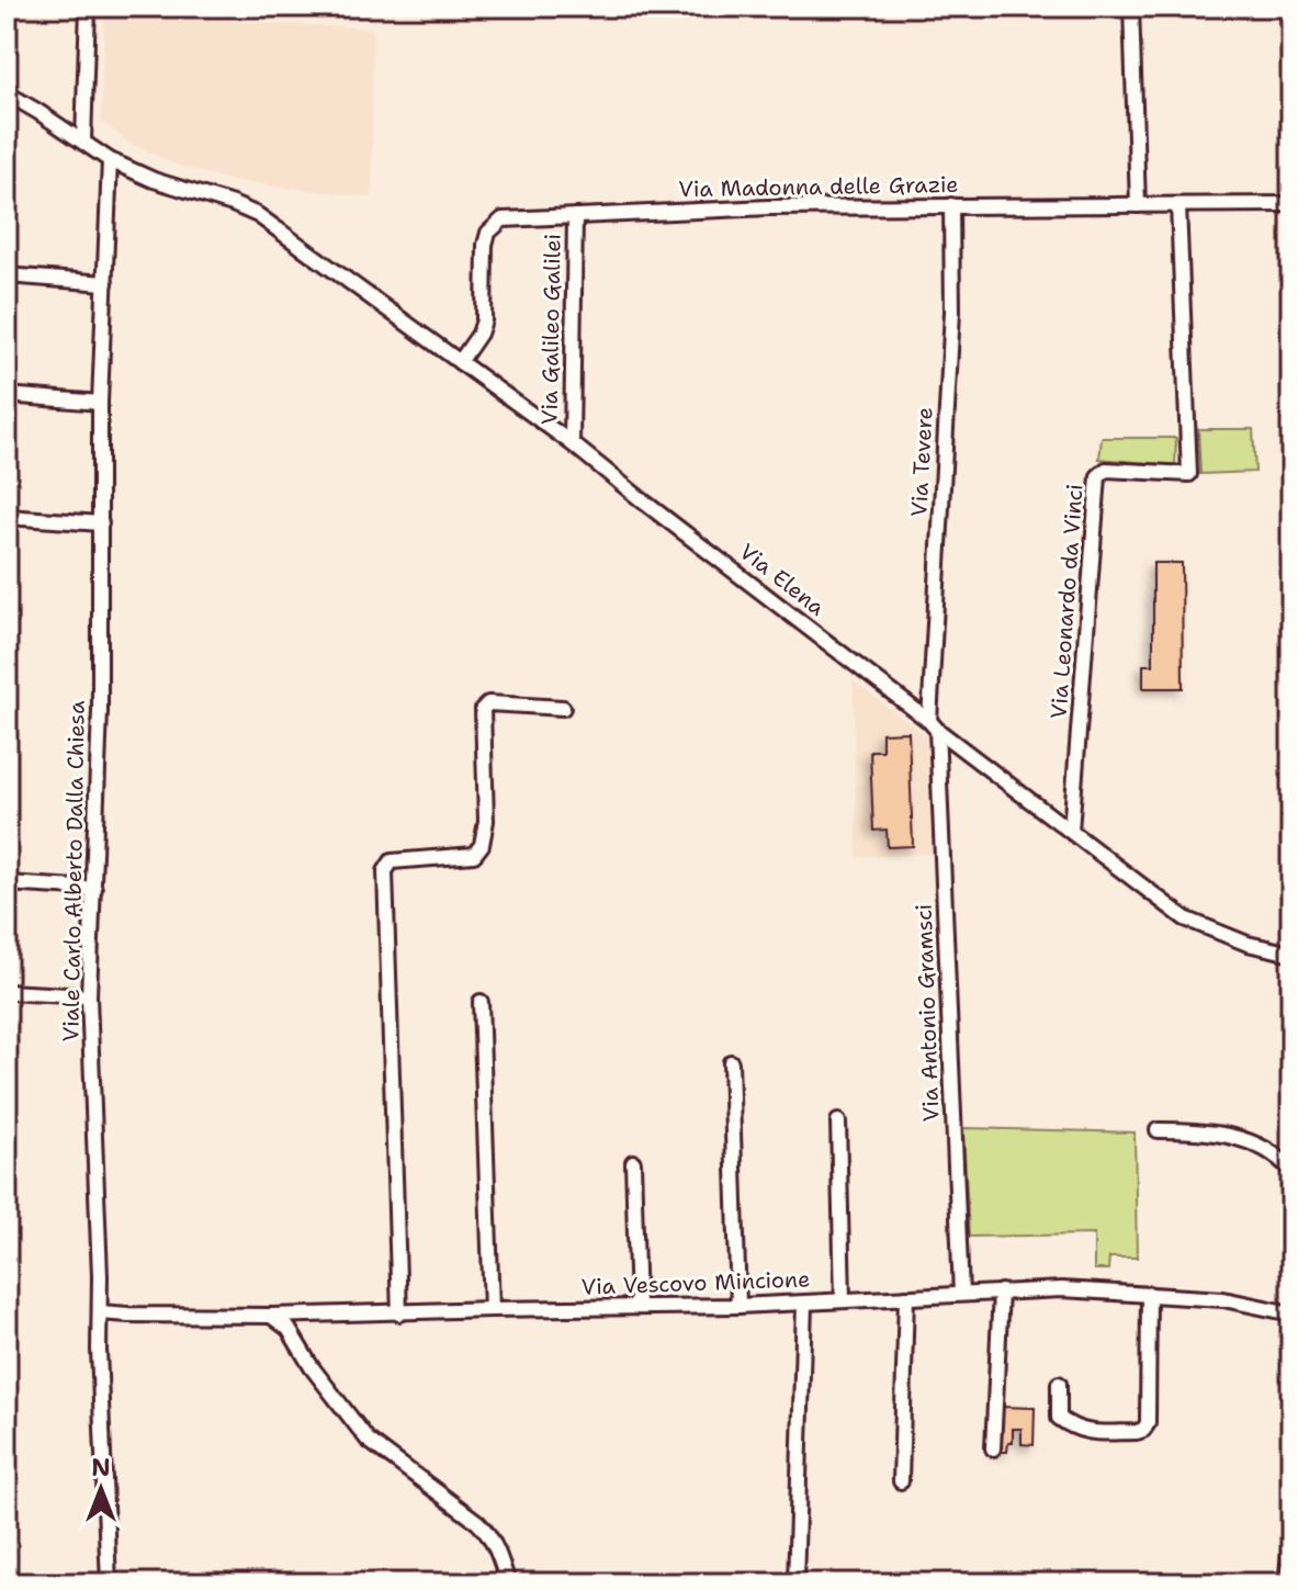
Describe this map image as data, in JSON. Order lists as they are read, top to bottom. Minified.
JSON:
{"streets":{"street":["Via Madonna delle Grazie","Via Galileo Galilei","Via Tevere","Via Elena","Via Leonardo da Vinci","Viale Carlo Alberto Dalla Chiesa","Via Antonio Gramsci","Via Vescovo Mincione"]},"crossings":[["Via Madonna delle Grazie","Via Galileo Galilei"],["Via Madonna delle Grazie","Via Tevere"],["Via Madonna delle Grazie","Via Elena"],["Via Madonna delle Grazie","Via Leonardo da Vinci"],["Via Galileo Galilei","Via Elena"],["Via Tevere","Via Elena"],["Via Tevere","Via Antonio Gramsci"],["Via Elena","Via Leonardo da Vinci"],["Via Elena","Viale Carlo Alberto Dalla Chiesa"],["Via Elena","Via Antonio Gramsci"],["Viale Carlo Alberto Dalla Chiesa","Via Vescovo Mincione"],["Via Antonio Gramsci","Via Vescovo Mincione"]],"north":"top"}
